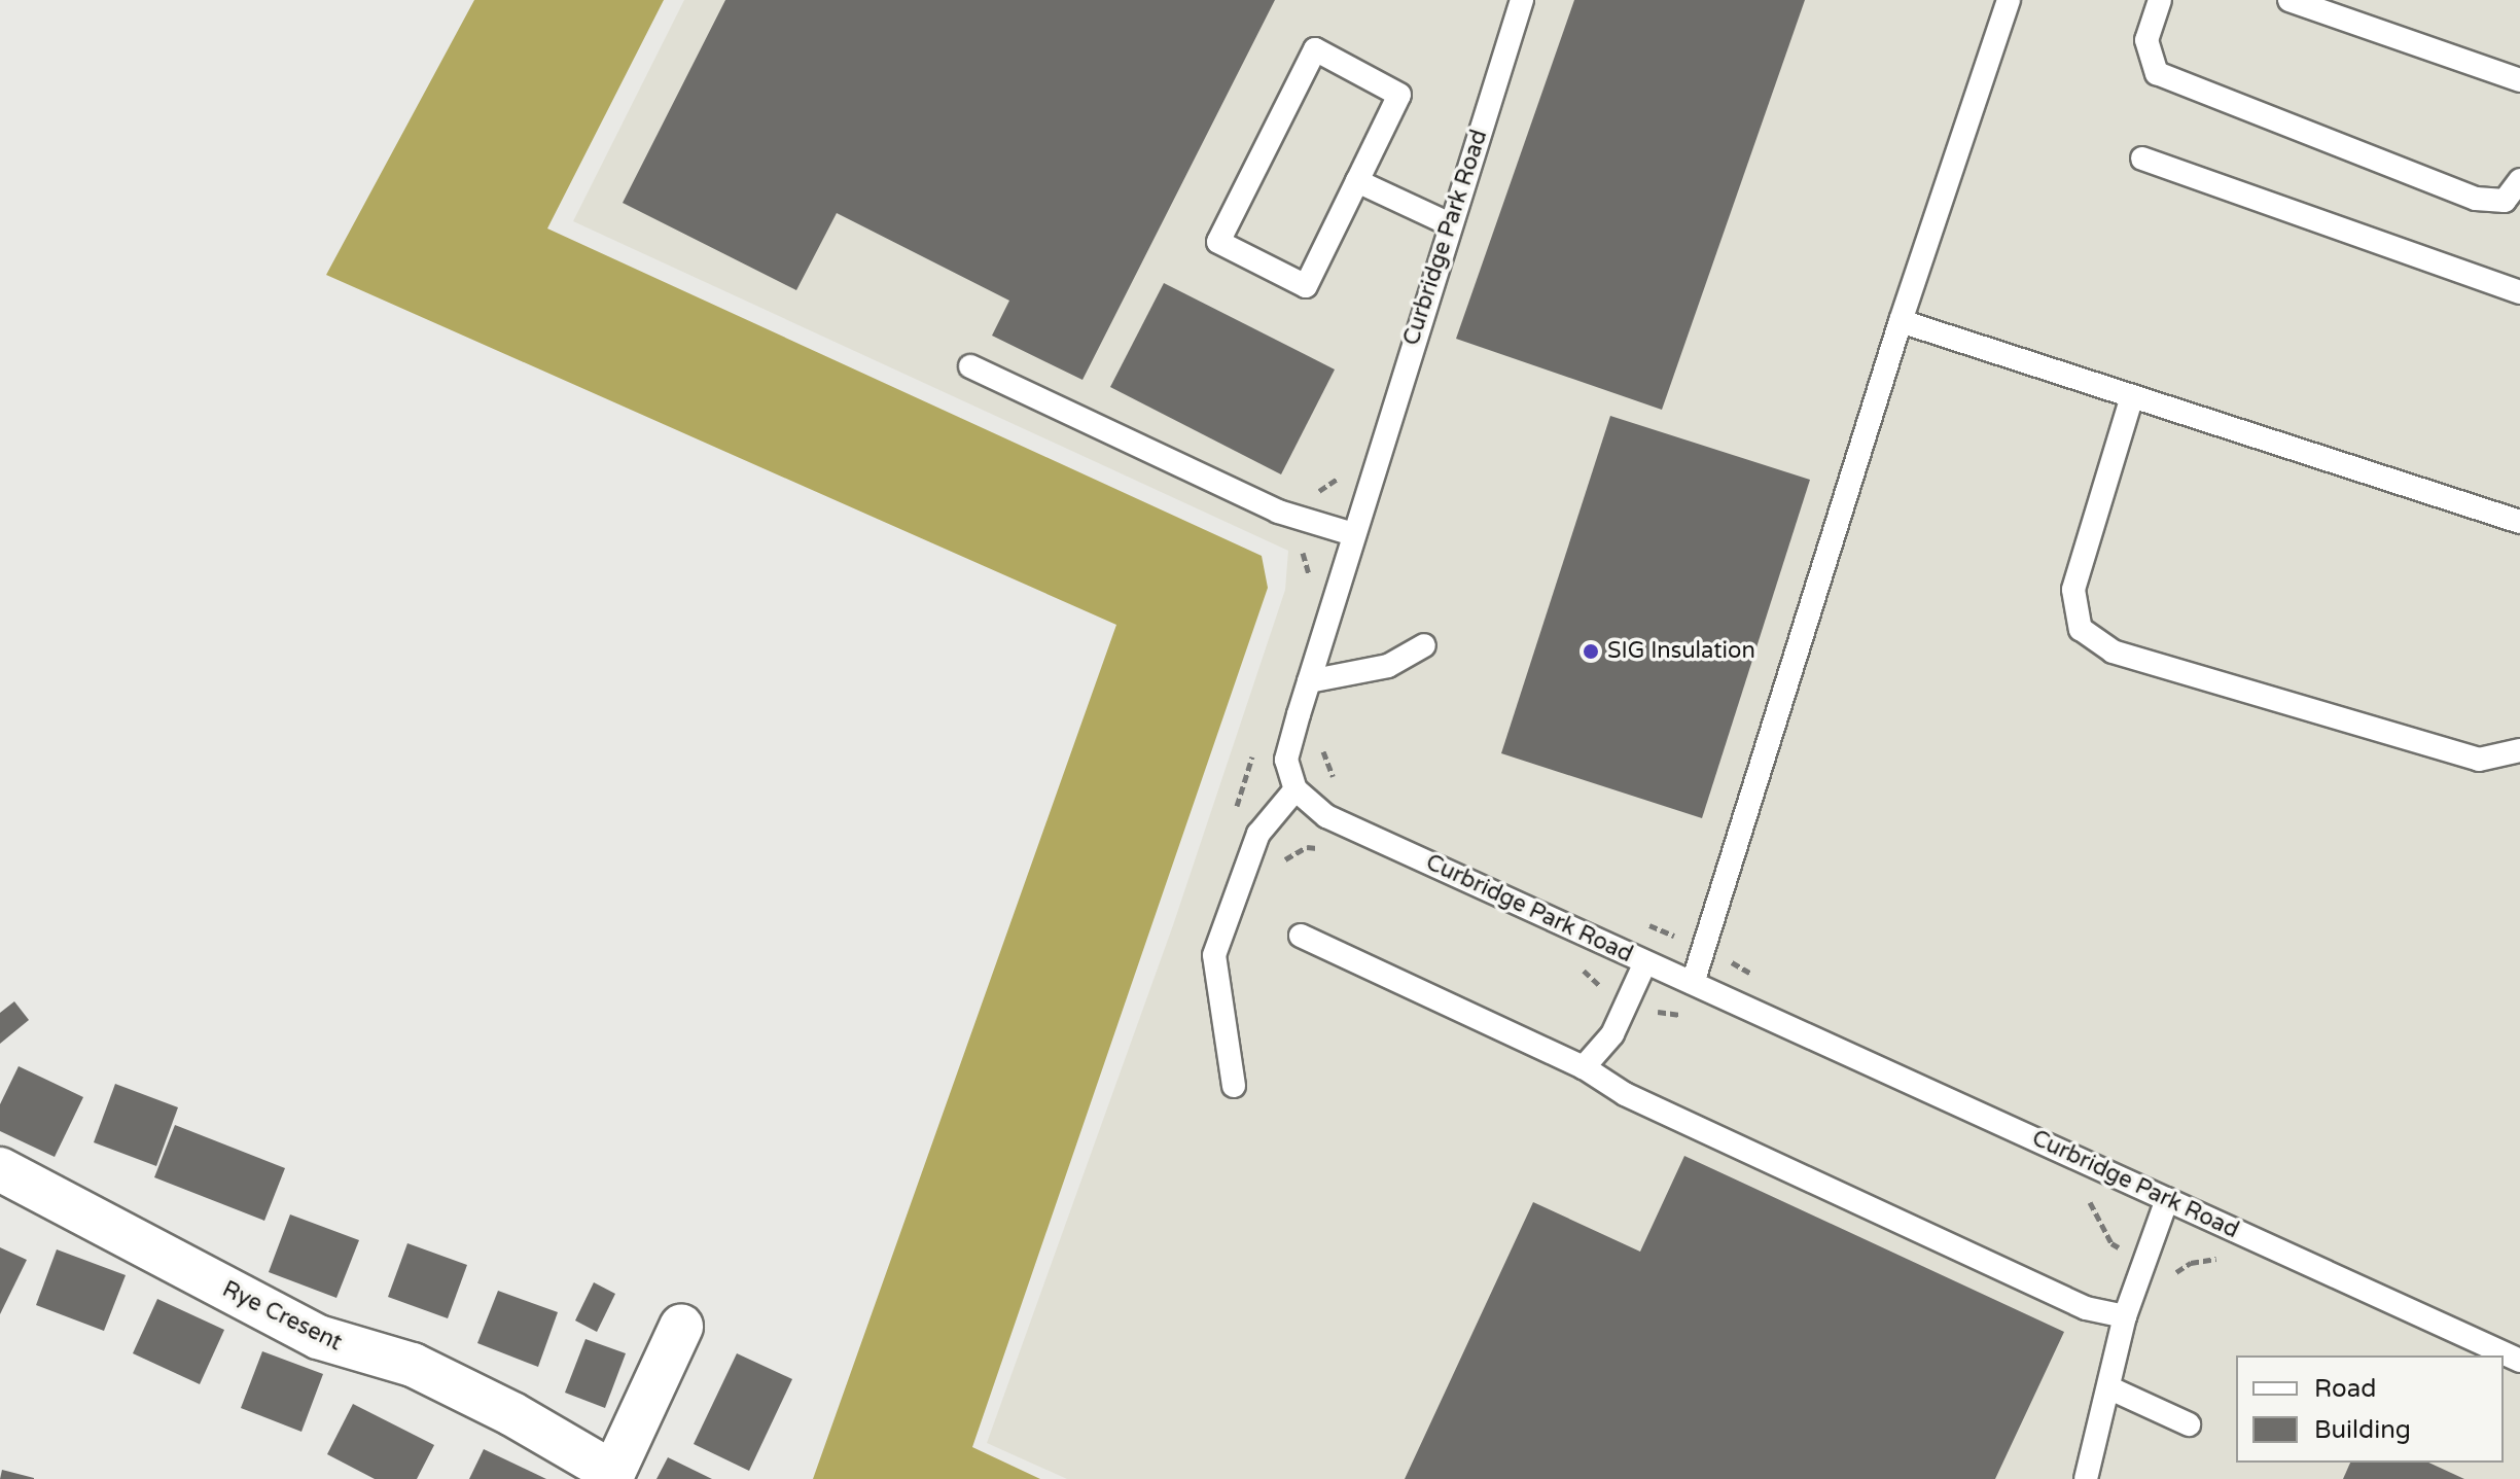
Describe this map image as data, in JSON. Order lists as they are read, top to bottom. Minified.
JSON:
{"streets":{"street":["Rye Cresent"],"lane":["Curbridge Park Road"]},"places":["SIG Insulation"],"legend":["Road","Building"]}
